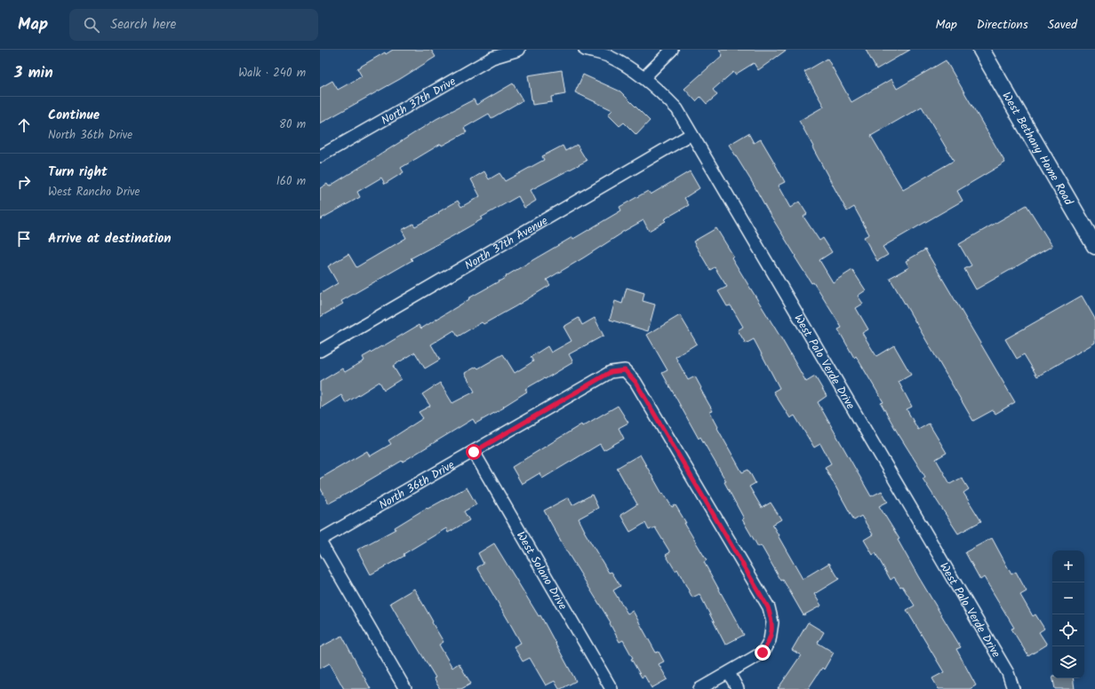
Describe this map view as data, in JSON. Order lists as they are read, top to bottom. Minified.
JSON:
{"streets":{"main road":["West Bethany Home Road"],"street":["North 37th Drive","North 37th Avenue","West Palo Verde Drive","North 36th Drive","West Solano Drive"]},"crossings":[["North 37th Avenue","West Palo Verde Drive"],["North 36th Drive","West Solano Drive"]],"page":{"header":"Map","search":"Search here","nav":["Map","Directions","Saved"],"heading":["3 min","Walk · 240 m"],"list":[["Continue","North 36th Drive","80 m"],["Turn right","West Rancho Drive","160 m"],"Arrive at destination"],"map_buttons":["+","−"]}}
